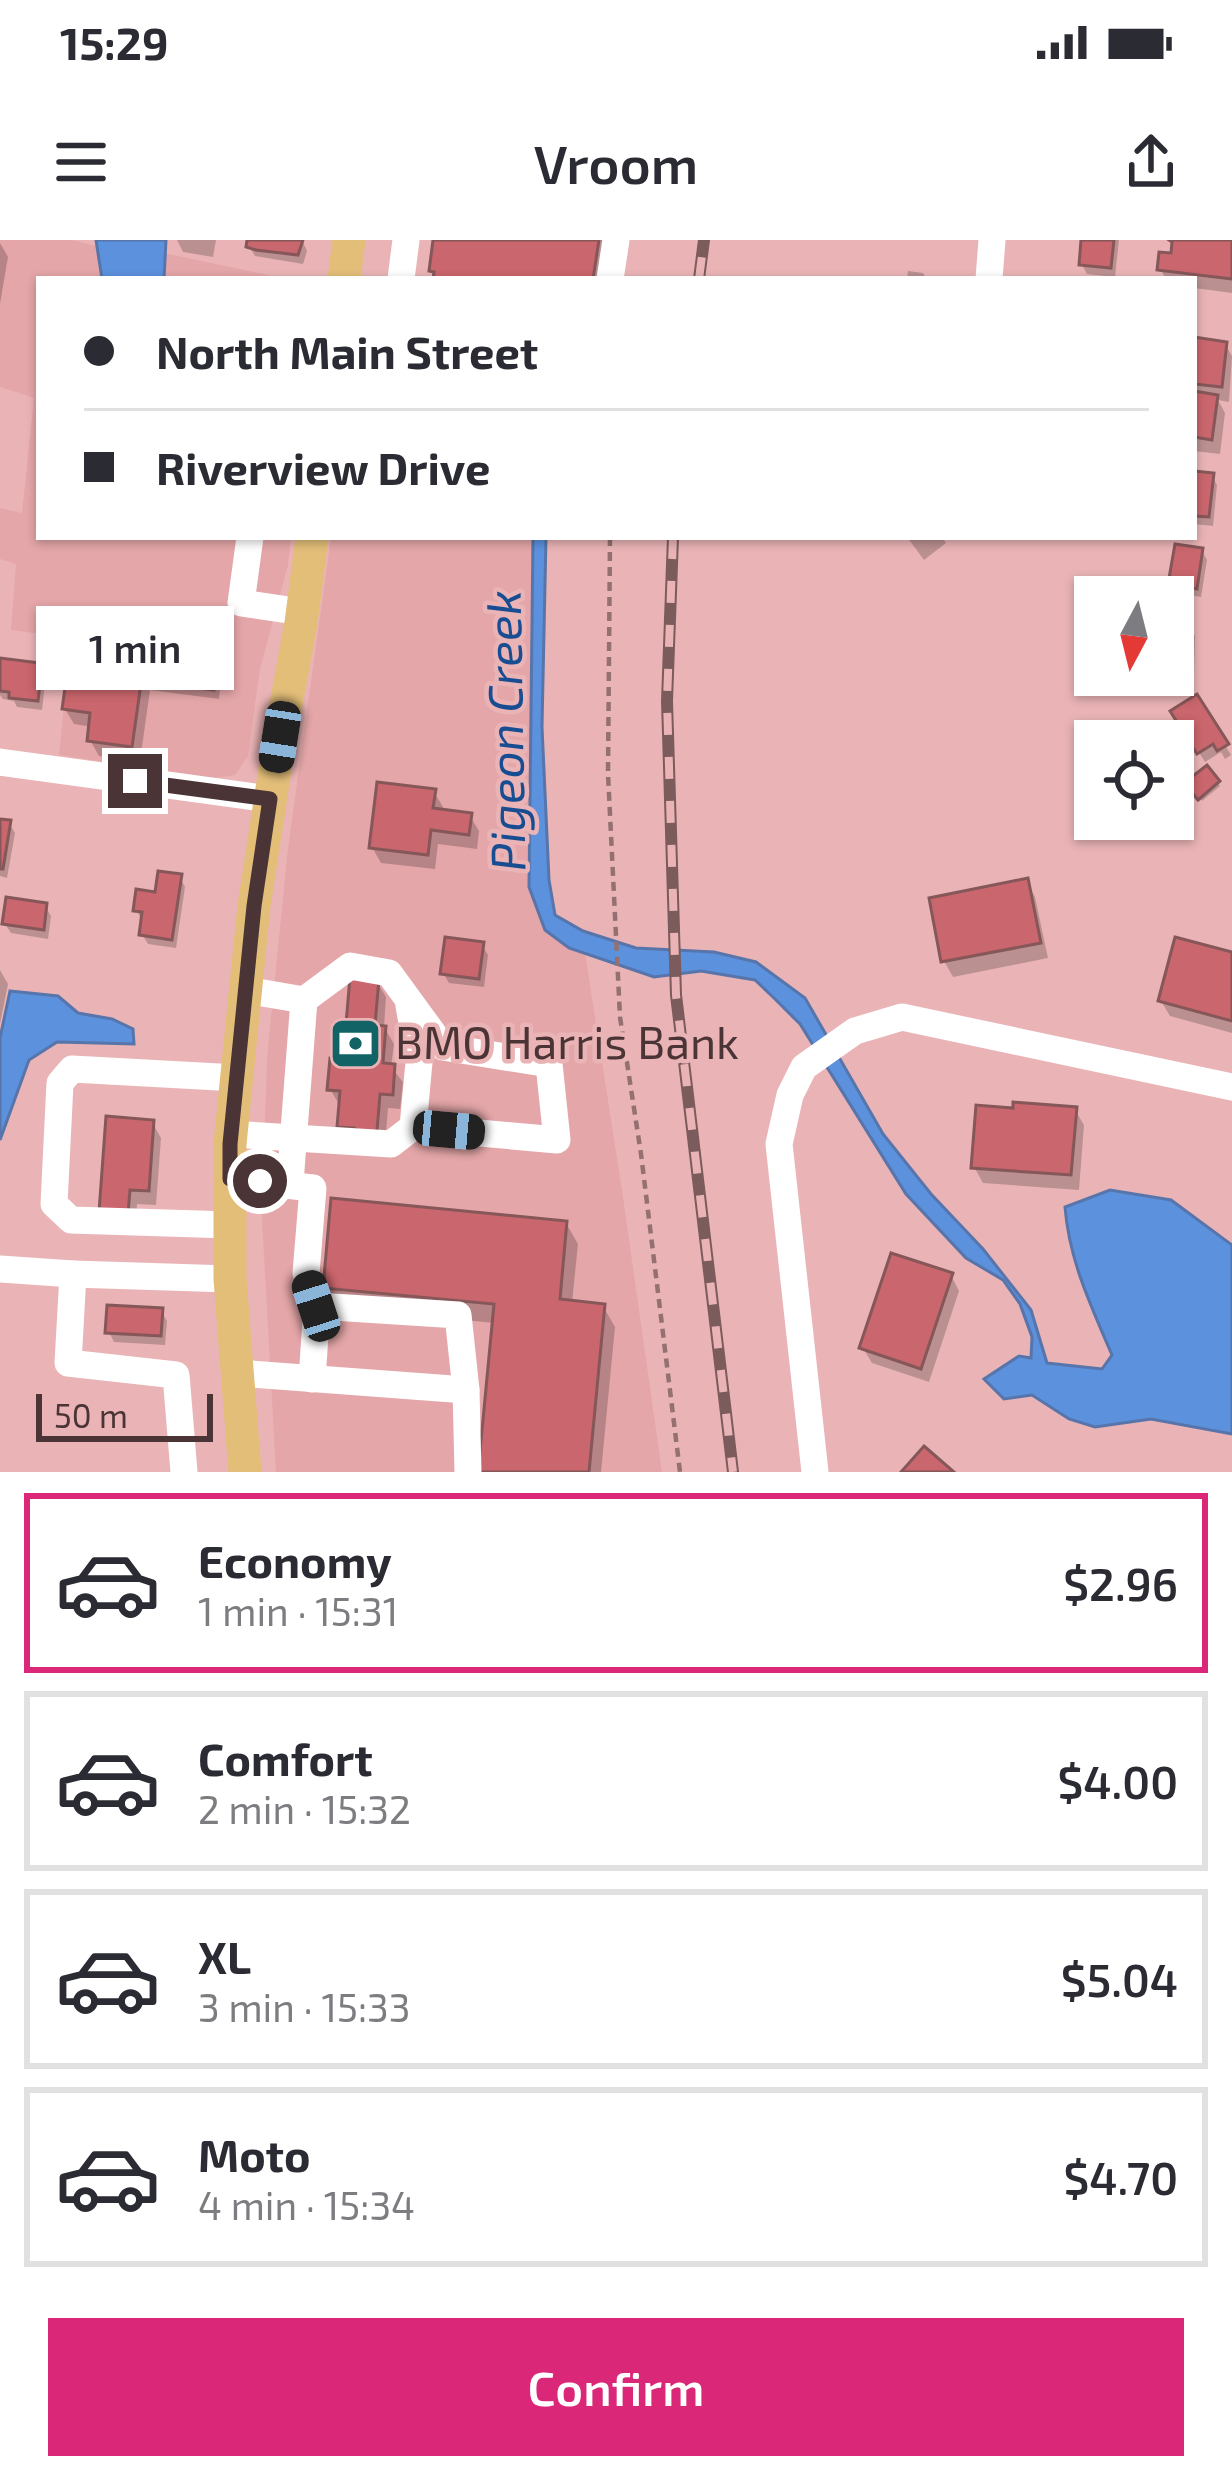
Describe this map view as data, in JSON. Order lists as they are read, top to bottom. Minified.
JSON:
{"water":["Pigeon Creek"],"places":{"bank":["BMO Harris Bank"]},"scale_bar":"50 m","north":"bottom","page":{"status":"15:29","header":"Vroom","banner":["North Main Street","Riverview Drive"],"bubble":"1 min","scale":"50 m","list":[{"name":"Economy","note":"1 min · 15:31","value":"$2.96"},{"name":"Comfort","note":"2 min · 15:32","value":"$4.00"},{"name":"XL","note":"3 min · 15:33","value":"$5.04"},{"name":"Moto","note":"4 min · 15:34","value":"$4.70"}],"buttons":"Confirm"}}
